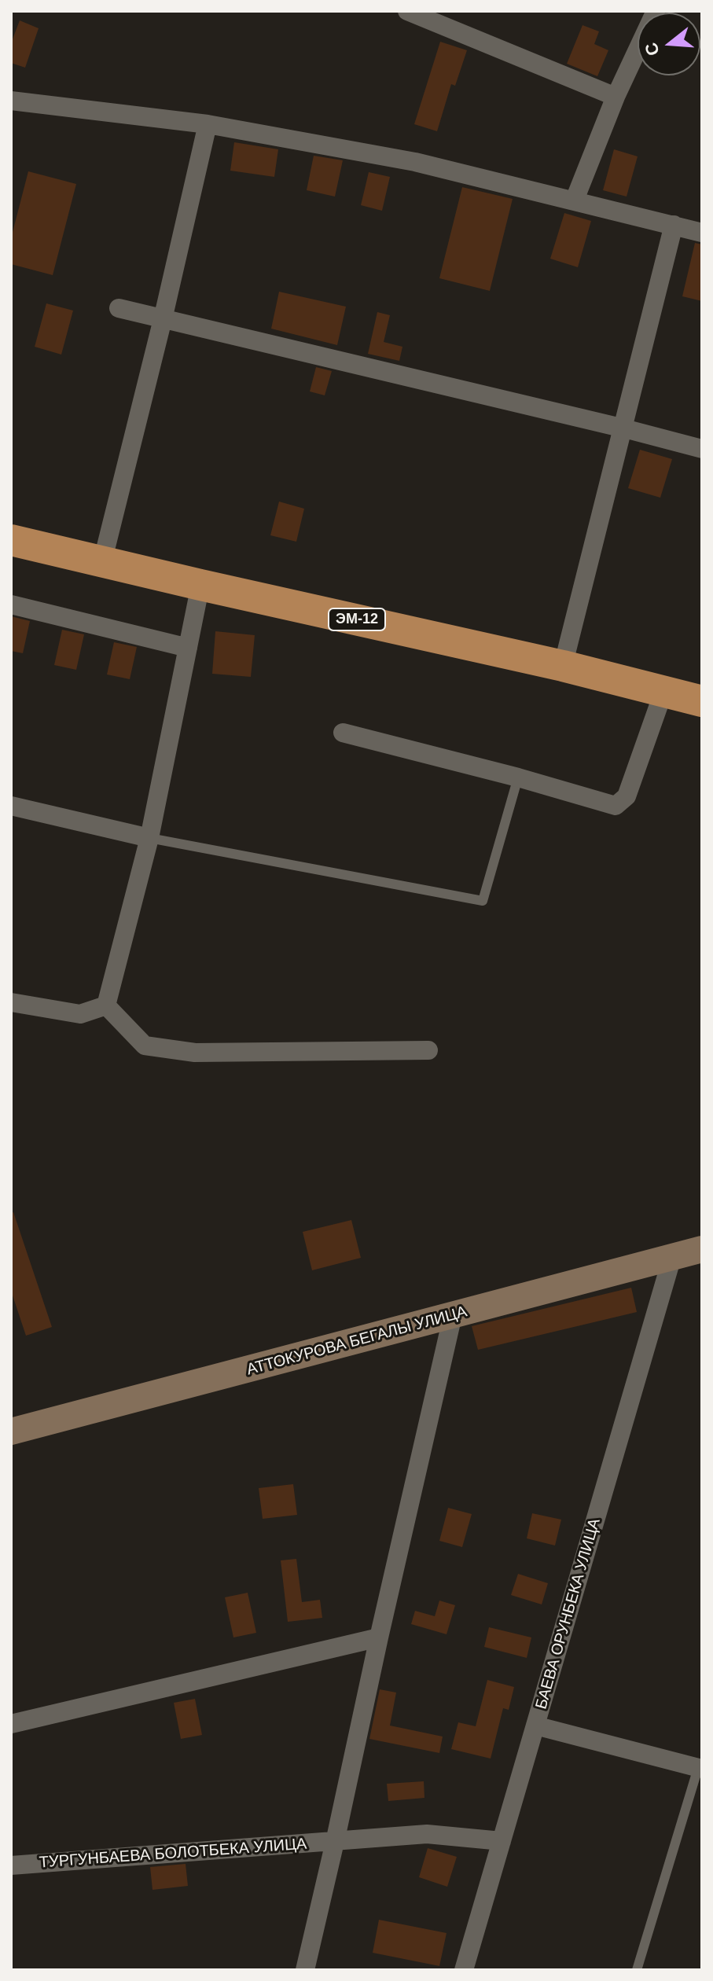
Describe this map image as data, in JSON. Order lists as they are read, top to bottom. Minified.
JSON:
{"streets":{"highway":["ЭМ-12"],"main road":["АТТОКУРОВА БЕГАЛЫ УЛИЦА"],"street":["БАЕВА ОРУНБЕКА УЛИЦА","ТУРГУНБАЕВА БОЛОТБЕКА УЛИЦА"]},"crossings":[["АТТОКУРОВА БЕГАЛЫ УЛИЦА","БАЕВА ОРУНБЕКА УЛИЦА"],["БАЕВА ОРУНБЕКА УЛИЦА","ТУРГУНБАЕВА БОЛОТБЕКА УЛИЦА"]],"north":"left"}
